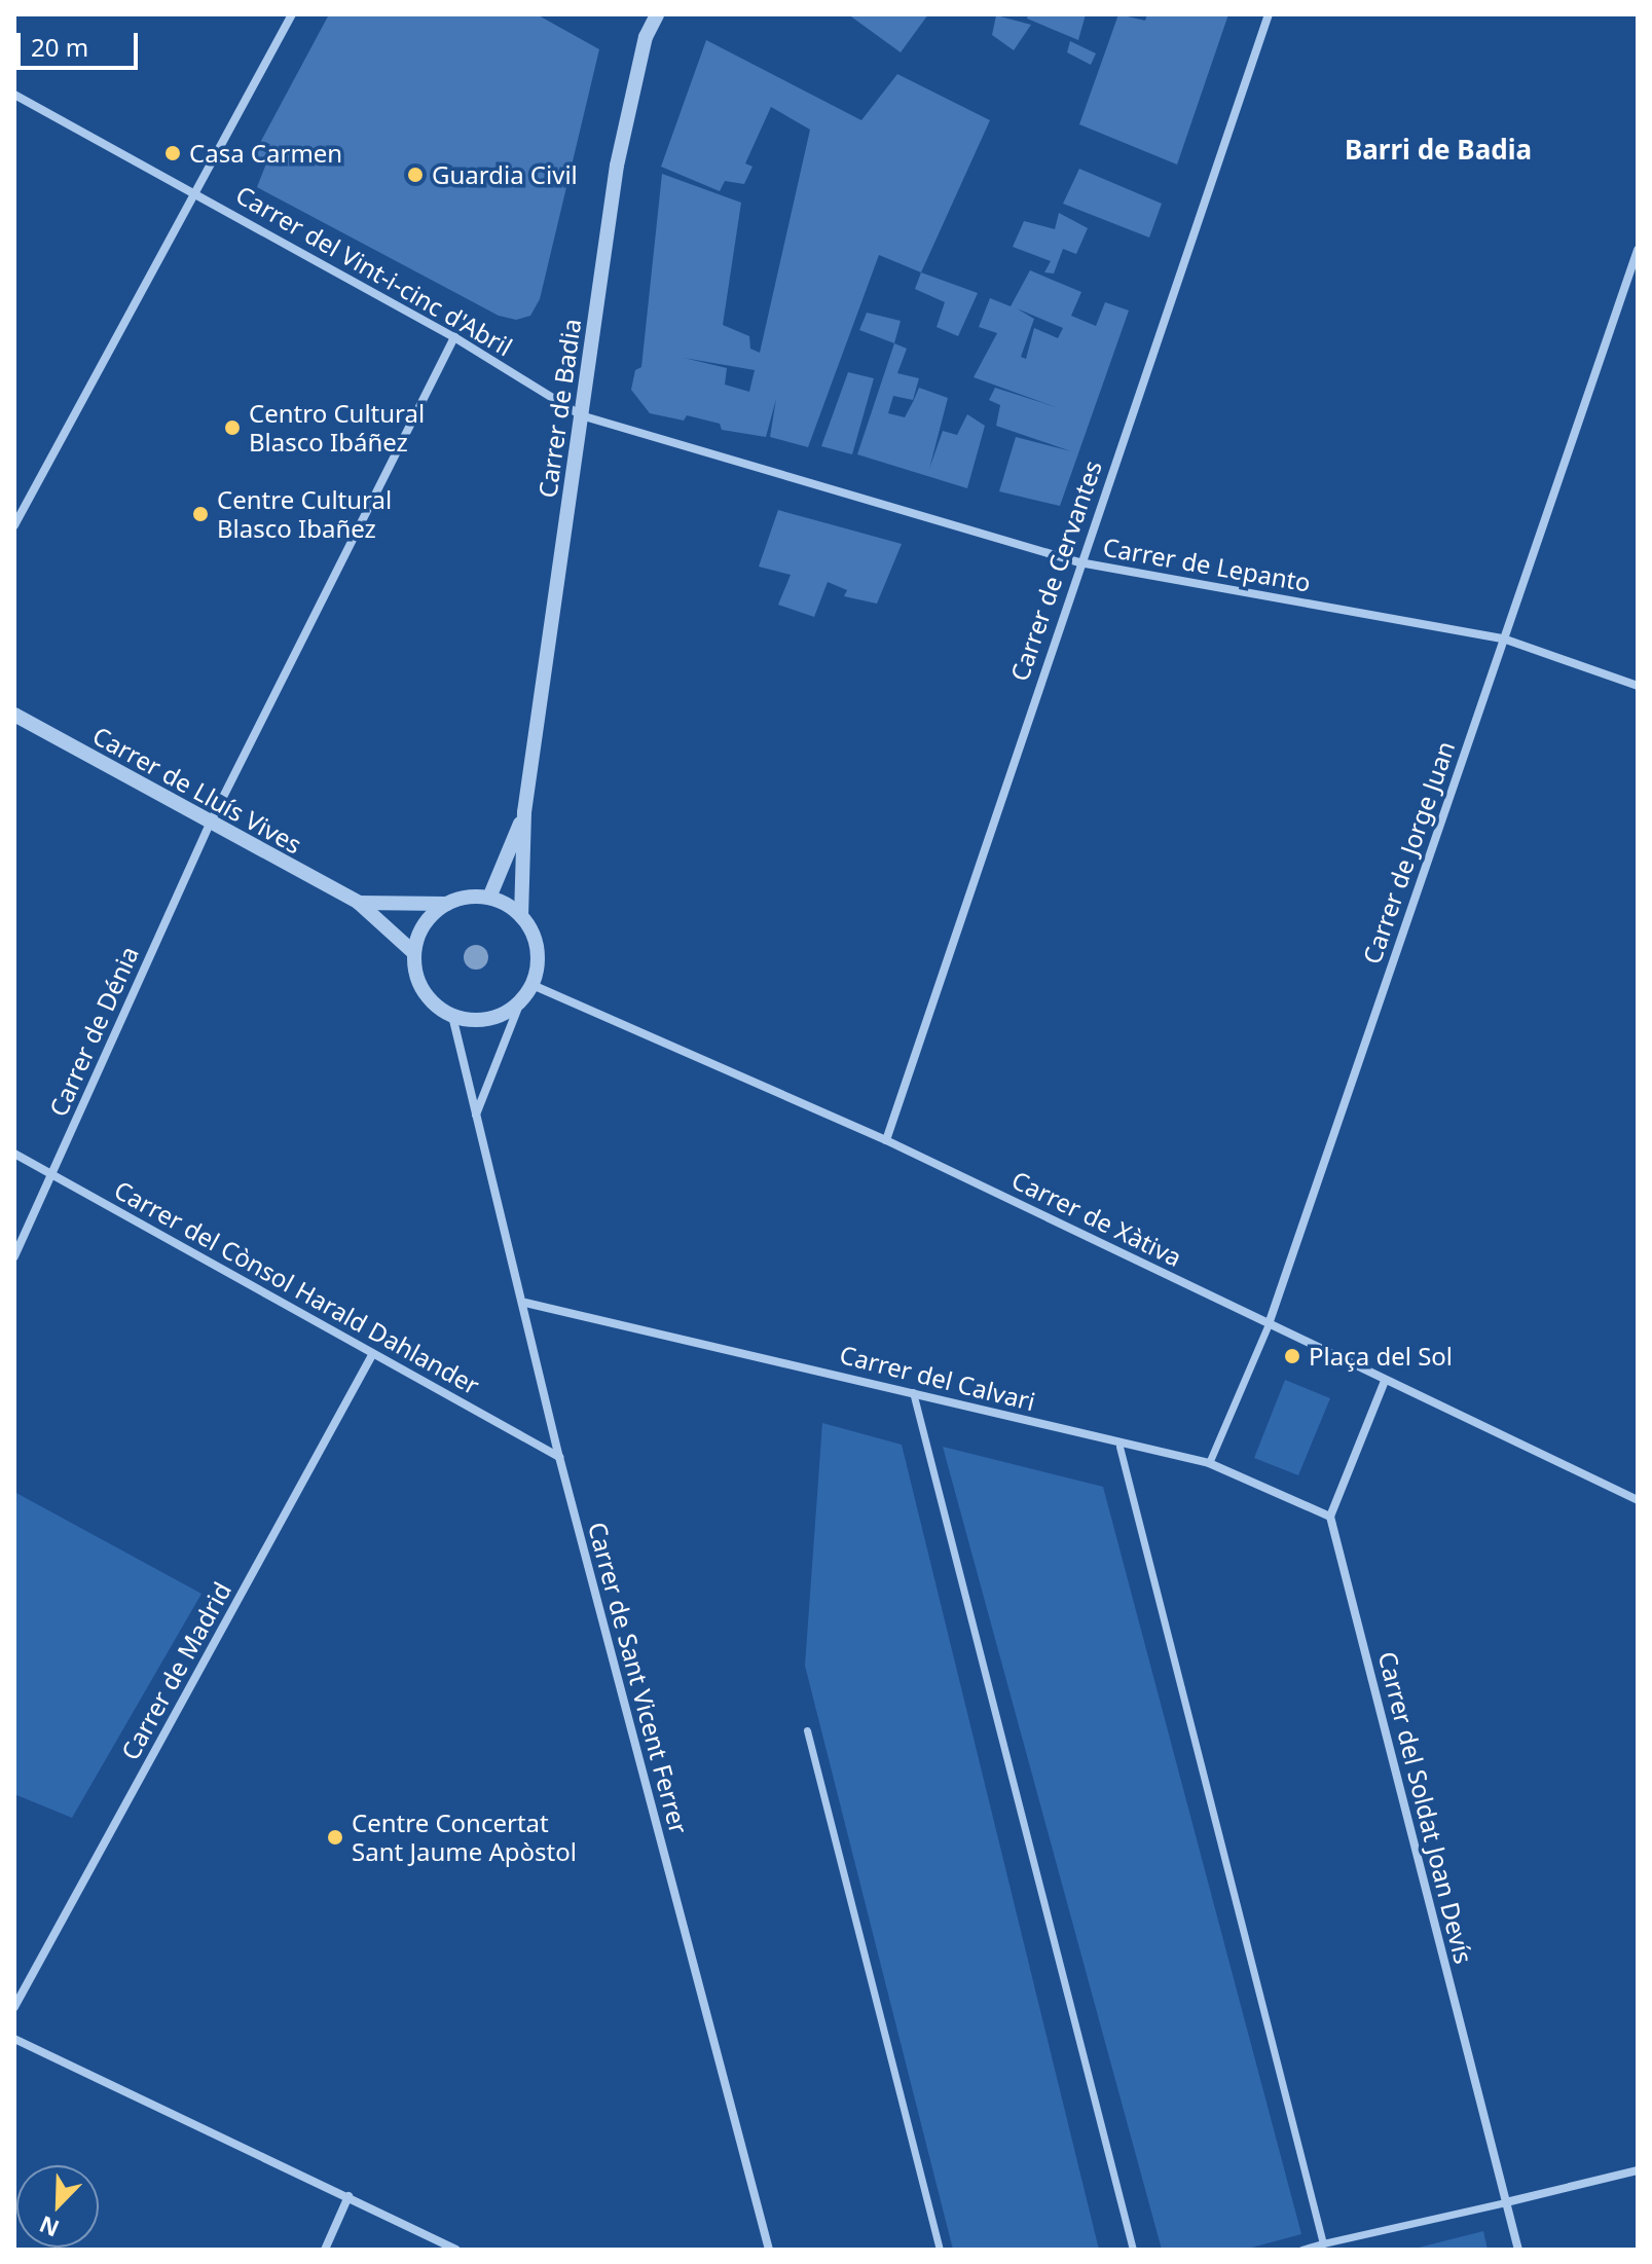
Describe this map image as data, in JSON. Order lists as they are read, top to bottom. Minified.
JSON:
{"streets":{"street":["Carrer del Vint-i-cinc d'Abril","Carrer de Badia","Carrer de Lepanto","Carrer de Cervantes","Carrer de Lluís Vives","Carrer de Jorge Juan","Carrer de Dénia","Carrer de Xàtiva","Carrer del Cònsol Harald Dahlander","Carrer del Calvari","Carrer de Madrid","Carrer de Sant Vicent Ferrer","Carrer del Soldat Joan Devís"]},"crossings":[["Carrer del Vint-i-cinc d'Abril","Carrer de Badia"],["Carrer del Vint-i-cinc d'Abril","Carrer de Lepanto"],["Carrer del Vint-i-cinc d'Abril","Carrer de Dénia"],["Carrer de Badia","Carrer de Lepanto"],["Carrer de Badia","Carrer de Lluís Vives"],["Carrer de Badia","Carrer de Xàtiva"],["Carrer de Badia","Carrer de Sant Vicent Ferrer"],["Carrer de Lepanto","Carrer de Cervantes"],["Carrer de Lepanto","Carrer de Jorge Juan"],["Carrer de Cervantes","Carrer de Xàtiva"],["Carrer de Lluís Vives","Carrer de Dénia"],["Carrer de Lluís Vives","Carrer de Xàtiva"],["Carrer de Lluís Vives","Carrer de Sant Vicent Ferrer"],["Carrer de Jorge Juan","Carrer de Xàtiva"],["Carrer de Jorge Juan","Carrer del Calvari"],["Carrer de Dénia","Carrer del Cònsol Harald Dahlander"],["Carrer de Xàtiva","Carrer de Sant Vicent Ferrer"],["Carrer del Cònsol Harald Dahlander","Carrer de Madrid"],["Carrer del Cònsol Harald Dahlander","Carrer de Sant Vicent Ferrer"],["Carrer del Calvari","Carrer de Sant Vicent Ferrer"],["Carrer del Calvari","Carrer del Soldat Joan Devís"]],"districts":["Barri de Badia"],"places":["Casa Carmen","Guardia Civil","Centro Cultural Blasco Ibáñez","Centre Cultural Blasco Ibañez","Plaça del Sol","Centre Concertat Sant Jaume Apòstol"],"scale_bar":"20 m","north":"bottom left"}
